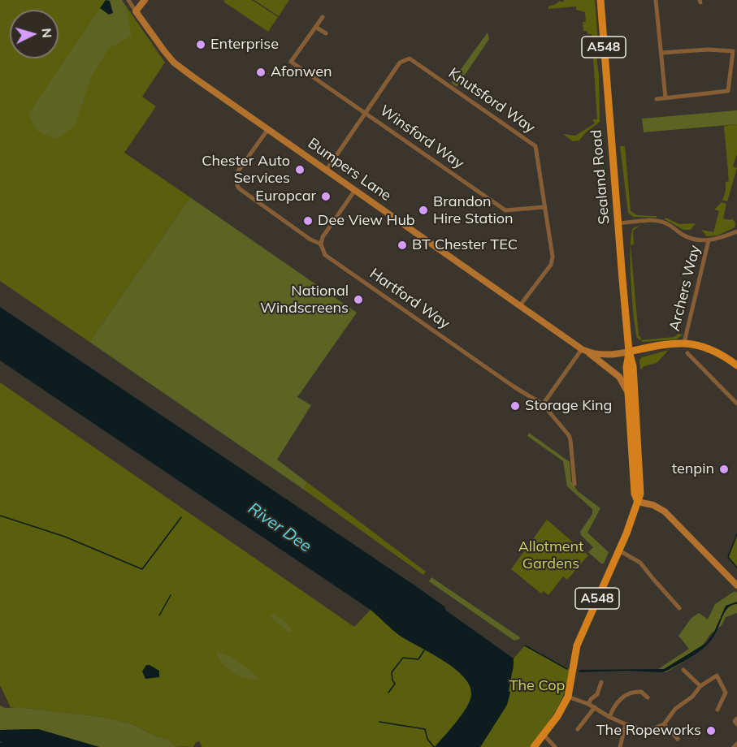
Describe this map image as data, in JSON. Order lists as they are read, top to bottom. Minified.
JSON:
{"streets":{"main road":["A548","Sealand Road"],"street":["Knutsford Way","Winsford Way","Bumpers Lane","Archers Way","Hartford Way"]},"crossings":[["Knutsford Way","Winsford Way"],["Knutsford Way","Bumpers Lane"],["Bumpers Lane","Sealand Road"],["Bumpers Lane","Hartford Way"]],"water":["River Dee"],"parks":["Allotment Gardens","The Cop"],"places":["Enterprise","Afonwen","Chester Auto Services","Europcar","Brandon Hire Station","Dee View Hub","BT Chester TEC","National Windscreens","Storage King","tenpin","The Ropeworks"],"north":"right"}
